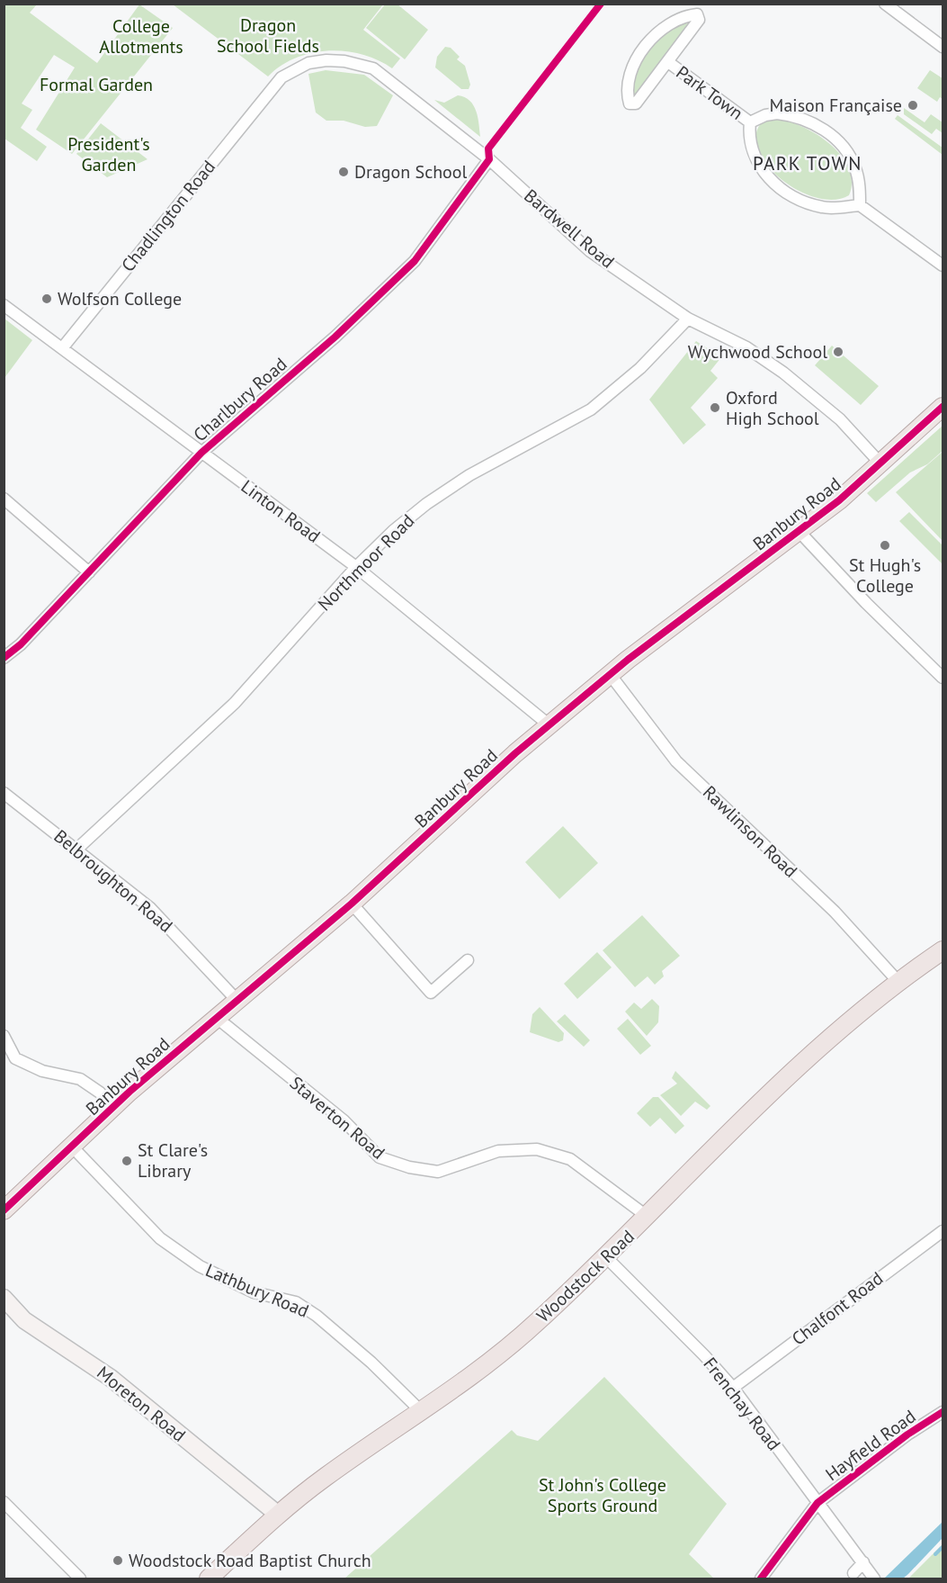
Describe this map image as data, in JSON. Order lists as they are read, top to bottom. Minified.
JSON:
{"streets":{"main road":["Banbury Road","Woodstock Road","Moreton Road"],"street":["Park Town","Chadlington Road","Bardwell Road","Charlbury Road","Linton Road","Northmoor Road","Rawlinson Road","Belbroughton Road","Staverton Road","Lathbury Road","Chalfont Road","Frenchay Road","Hayfield Road"]},"crossings":[["Chadlington Road","Bardwell Road"],["Chadlington Road","Linton Road"],["Bardwell Road","Charlbury Road"],["Bardwell Road","Banbury Road"],["Bardwell Road","Northmoor Road"],["Charlbury Road","Linton Road"],["Linton Road","Banbury Road"],["Linton Road","Northmoor Road"],["Banbury Road","Rawlinson Road"],["Banbury Road","Belbroughton Road"],["Banbury Road","Staverton Road"],["Banbury Road","Lathbury Road"],["Northmoor Road","Belbroughton Road"],["Rawlinson Road","Woodstock Road"],["Staverton Road","Woodstock Road"],["Woodstock Road","Lathbury Road"],["Woodstock Road","Moreton Road"],["Woodstock Road","Frenchay Road"],["Chalfont Road","Frenchay Road"],["Frenchay Road","Hayfield Road"]],"districts":["PARK TOWN"],"parks":["Dragon School Fields","College Allotments","Formal Garden","President's Garden","St John's College Sports Ground"],"places":["Maison Française","Dragon School","Wolfson College","Wychwood School","Oxford High School","St Hugh's College","St Clare's Library","Woodstock Road Baptist Church"]}
